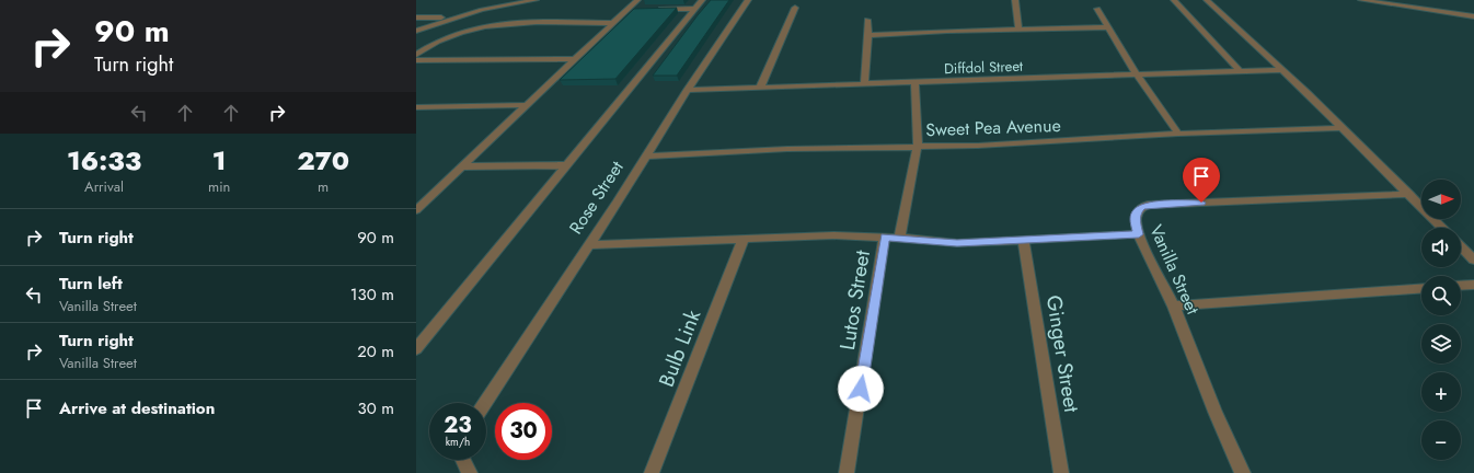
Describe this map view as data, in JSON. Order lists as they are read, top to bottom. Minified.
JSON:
{"streets":{"street":["Diffdol Street","Sweet Pea Avenue","Rose Street","Vanilla Street","Lutos Street","Bulb Link","Ginger Street"]},"crossings":[["Diffdol Street","Rose Street"],["Sweet Pea Avenue","Rose Street"]],"north":"right","page":{"turn":["90 m","Turn right"],"eta":["16:33","Arrival","1","min","270","m"],"map_buttons":["+","−"],"list":[{"name":"Turn right","value":"90 m"},{"name":"Turn left","note":"Vanilla Street","value":"130 m"},{"name":"Turn right","note":"Vanilla Street","value":"20 m"},{"name":"Arrive at destination","value":"30 m"}],"speed":"23 km/h","limit":"30"}}
